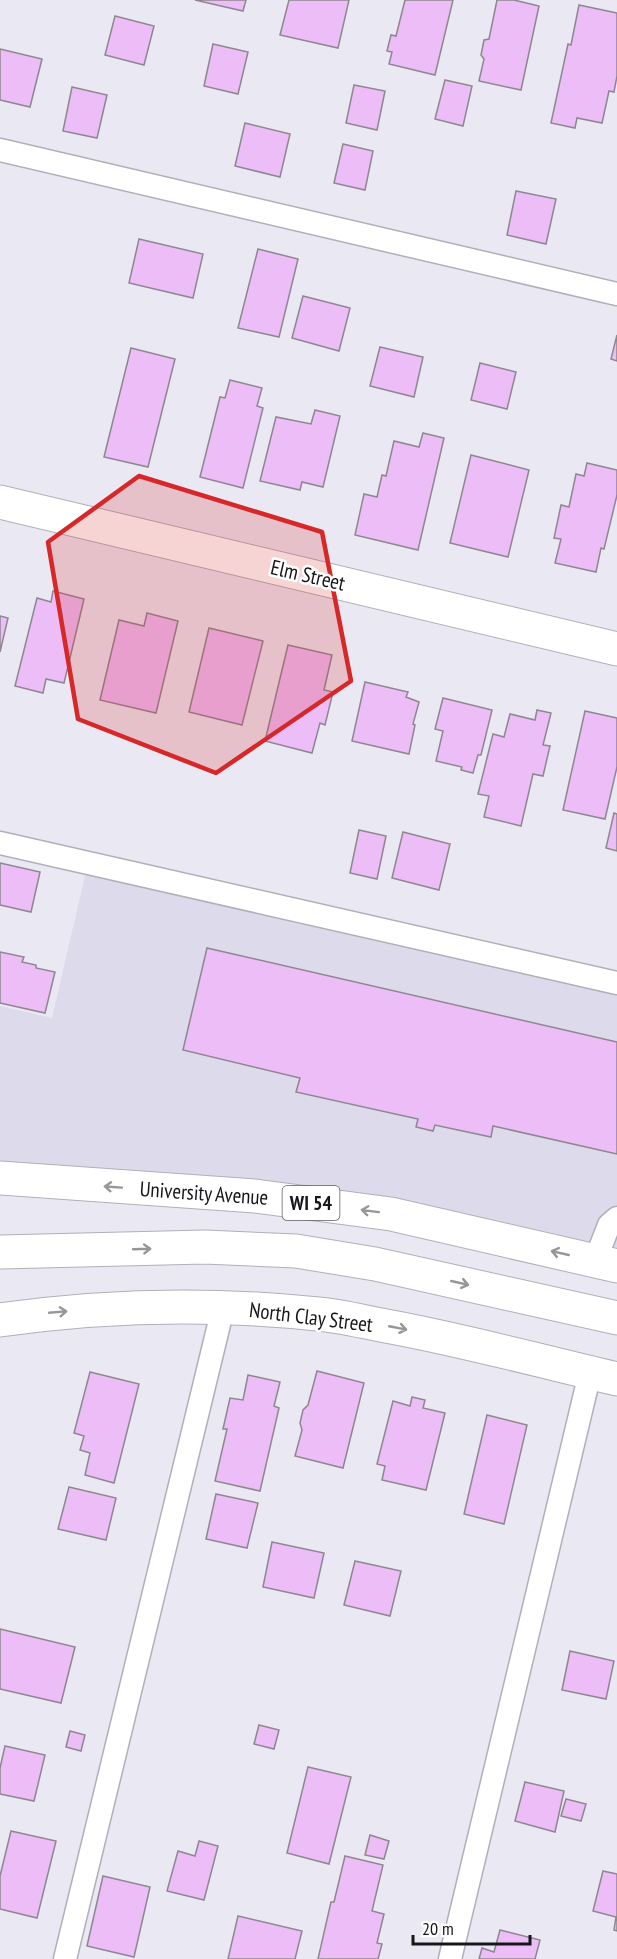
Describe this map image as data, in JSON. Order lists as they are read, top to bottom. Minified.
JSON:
{"streets":{"street":["Elm Street","University Avenue","WI 54","North Clay Street"]},"scale_bar":"20 m"}
